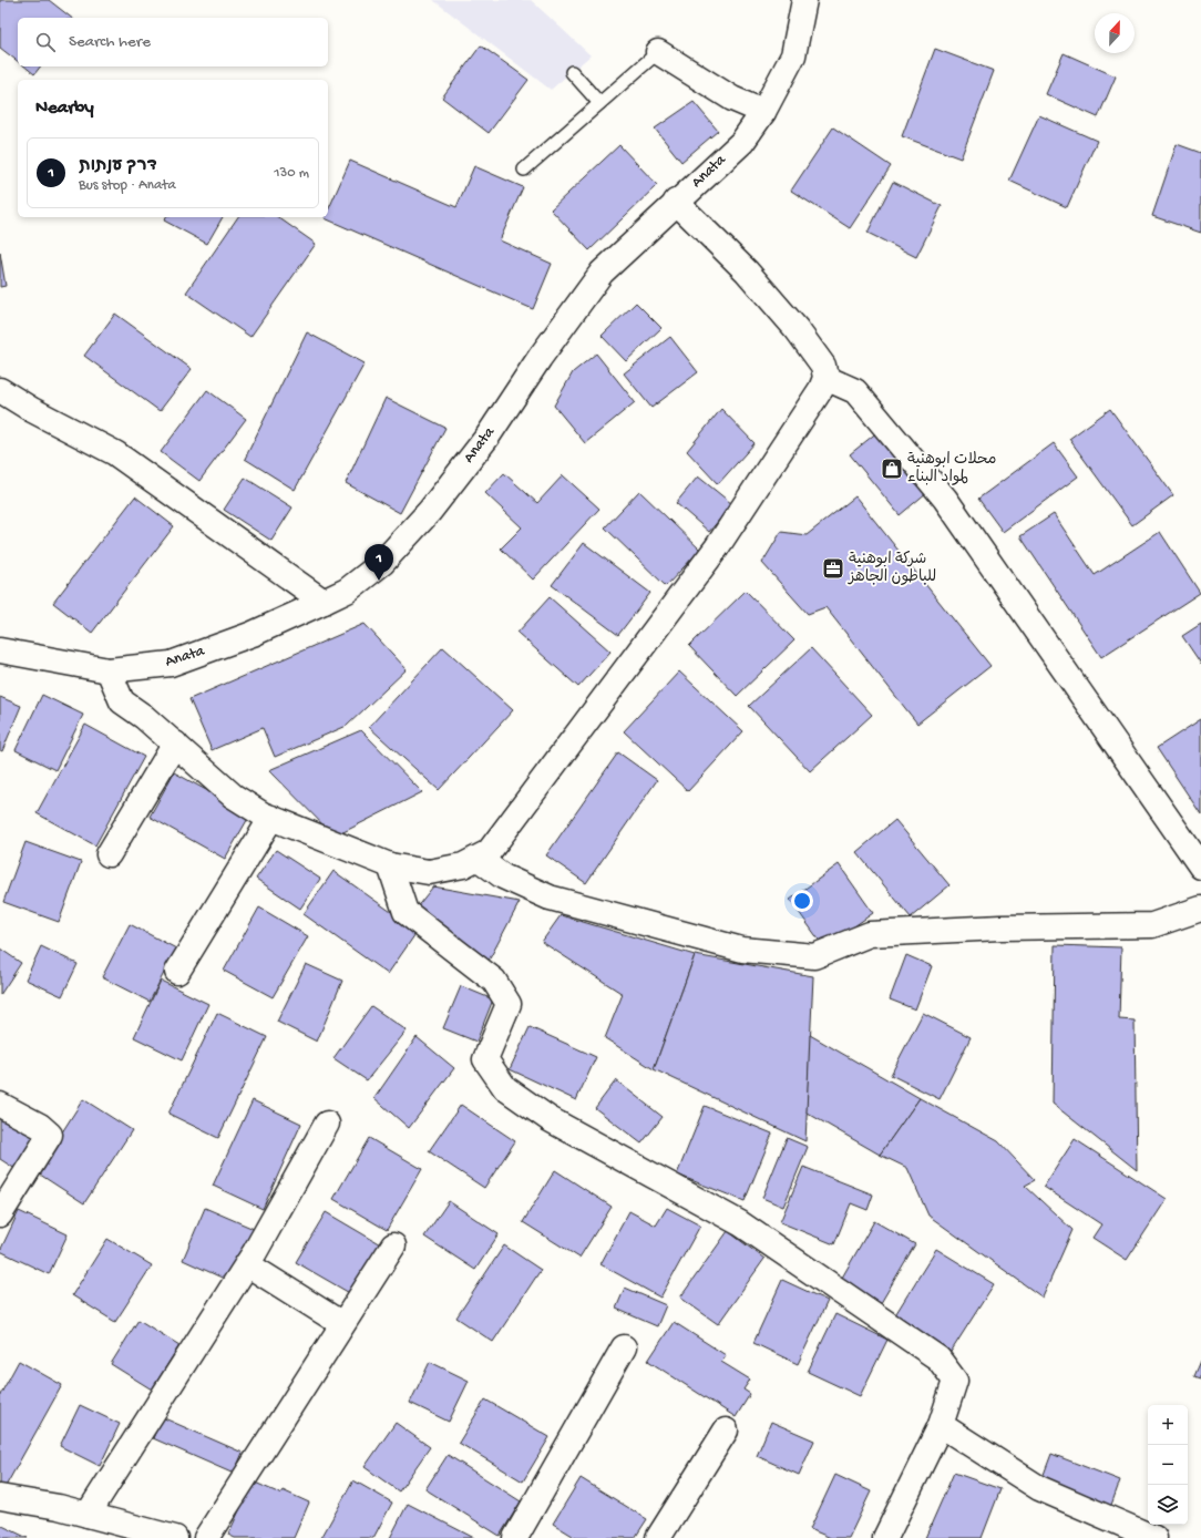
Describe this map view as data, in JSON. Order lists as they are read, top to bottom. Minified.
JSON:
{"streets":{"street":["Anata"]},"places":{"shop":["محلات ابوهنية لمواد البناء"],"office":["شركة ابوهنية للباطون الجاهز"]},"north":"top","page":{"search":"Search here","heading":"Nearby","list":[{"mark":"1","name":"דרך ענתות","note":"Bus stop · Anata","value":"130 m"}],"pins":"1","map_buttons":["+","−"]}}
